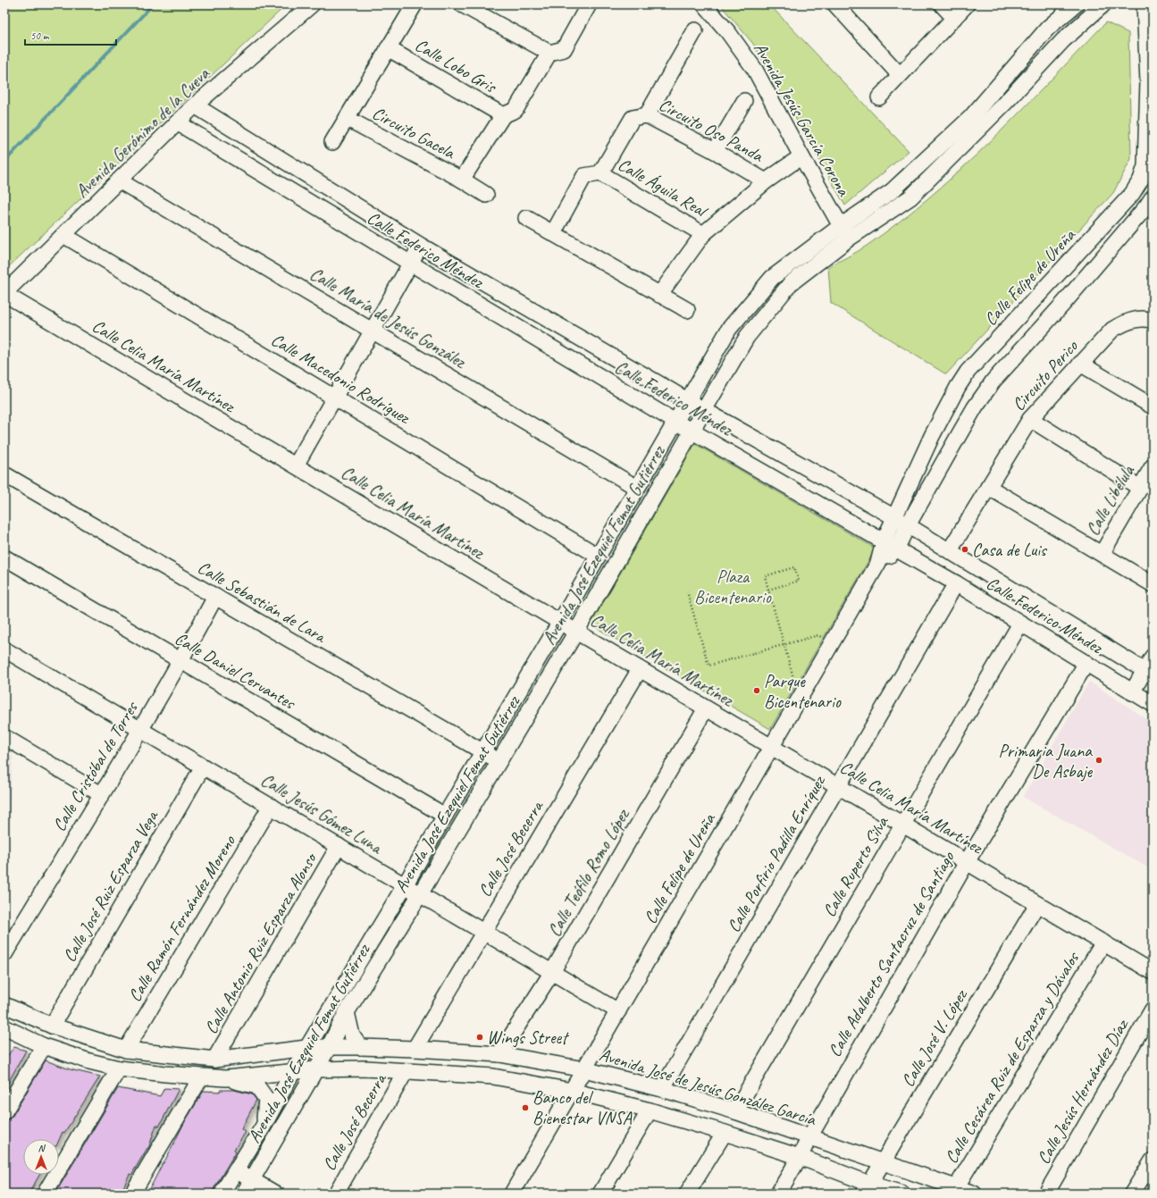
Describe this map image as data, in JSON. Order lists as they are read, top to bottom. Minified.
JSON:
{"streets":{"street":["Calle Lobo Gris","Avenida Jesús García Corona","Circuito Oso Panda","Avenida Gerónimo de la Cueva","Circuito Gacela","Calle Águila Real","Calle Federico Méndez","Calle Felipe de Ureña","Calle María de Jesús González","Calle Celia María Martínez","Circuito Perico","Calle Macedonio Rodríguez","Calle Libélula","Avenida José Ezequiel Femat Gutiérrez","Calle Sebastián de Lara","Calle Daniel Cervantes","Calle Cristóbal de Torres","Calle Jesús Gómez Luna","Calle José Becerra","Calle Porfirio Padilla Enríquez","Calle Ruperto Silva","Calle Teófilo Romo López","Calle José Ruiz Esparza Vega","Calle Ramón Fernández Moreno","Calle Antonio Ruiz Esparza Alonso","Calle Adalberto Santacruz de Santiago","Calle José V. López","Calle Cesárea Ruiz de Esparza y Dávalos","Avenida José de Jesús González García","Calle Jesús Hernández Díaz"]},"crossings":[["Calle Lobo Gris","Circuito Gacela"],["Avenida Jesús García Corona","Circuito Oso Panda"],["Avenida Jesús García Corona","Avenida José Ezequiel Femat Gutiérrez"],["Circuito Oso Panda","Calle Águila Real"],["Avenida Gerónimo de la Cueva","Calle Federico Méndez"],["Avenida Gerónimo de la Cueva","Calle María de Jesús González"],["Avenida Gerónimo de la Cueva","Calle Celia María Martínez"],["Avenida Gerónimo de la Cueva","Calle Macedonio Rodríguez"],["Calle Federico Méndez","Calle Felipe de Ureña"],["Calle Federico Méndez","Circuito Perico"],["Calle Federico Méndez","Avenida José Ezequiel Femat Gutiérrez"],["Calle Federico Méndez","Calle Porfirio Padilla Enríquez"],["Calle Federico Méndez","Calle Ruperto Silva"],["Calle Federico Méndez","Calle Adalberto Santacruz de Santiago"],["Calle Felipe de Ureña","Calle Celia María Martínez"],["Calle Felipe de Ureña","Calle Jesús Gómez Luna"],["Calle Felipe de Ureña","Avenida José de Jesús González García"],["Calle María de Jesús González","Avenida José Ezequiel Femat Gutiérrez"],["Calle Celia María Martínez","Avenida José Ezequiel Femat Gutiérrez"],["Calle Celia María Martínez","Calle José Becerra"],["Calle Celia María Martínez","Calle Porfirio Padilla Enríquez"],["Calle Celia María Martínez","Calle Ruperto Silva"],["Calle Celia María Martínez","Calle Teófilo Romo López"],["Calle Celia María Martínez","Calle Adalberto Santacruz de Santiago"],["Calle Celia María Martínez","Calle José V. López"],["Calle Celia María Martínez","Calle Cesárea Ruiz de Esparza y Dávalos"],["Calle Macedonio Rodríguez","Avenida José Ezequiel Femat Gutiérrez"],["Avenida José Ezequiel Femat Gutiérrez","Calle Sebastián de Lara"],["Avenida José Ezequiel Femat Gutiérrez","Calle Daniel Cervantes"],["Avenida José Ezequiel Femat Gutiérrez","Calle Jesús Gómez Luna"],["Avenida José Ezequiel Femat Gutiérrez","Avenida José de Jesús González García"],["Calle Sebastián de Lara","Calle Cristóbal de Torres"],["Calle Daniel Cervantes","Calle Cristóbal de Torres"],["Calle Cristóbal de Torres","Calle Jesús Gómez Luna"],["Calle Jesús Gómez Luna","Calle José Becerra"],["Calle Jesús Gómez Luna","Calle Teófilo Romo López"],["Calle Jesús Gómez Luna","Calle José Ruiz Esparza Vega"],["Calle Jesús Gómez Luna","Calle Ramón Fernández Moreno"],["Calle Jesús Gómez Luna","Calle Antonio Ruiz Esparza Alonso"],["Calle José Becerra","Avenida José de Jesús González García"],["Calle Porfirio Padilla Enríquez","Avenida José de Jesús González García"],["Calle Ruperto Silva","Avenida José de Jesús González García"],["Calle Teófilo Romo López","Avenida José de Jesús González García"],["Calle José Ruiz Esparza Vega","Avenida José de Jesús González García"],["Calle Ramón Fernández Moreno","Avenida José de Jesús González García"],["Calle Antonio Ruiz Esparza Alonso","Avenida José de Jesús González García"],["Calle Adalberto Santacruz de Santiago","Avenida José de Jesús González García"],["Calle José V. López","Avenida José de Jesús González García"],["Calle Cesárea Ruiz de Esparza y Dávalos","Avenida José de Jesús González García"]],"parks":["Plaza Bicentenario"],"places":["Casa de Luis","Parque Bicentenario","Primaria Juana De Asbaje","Wings Street","Banco del Bienestar VNSA"],"scale_bar":"50 m","north":"top"}
